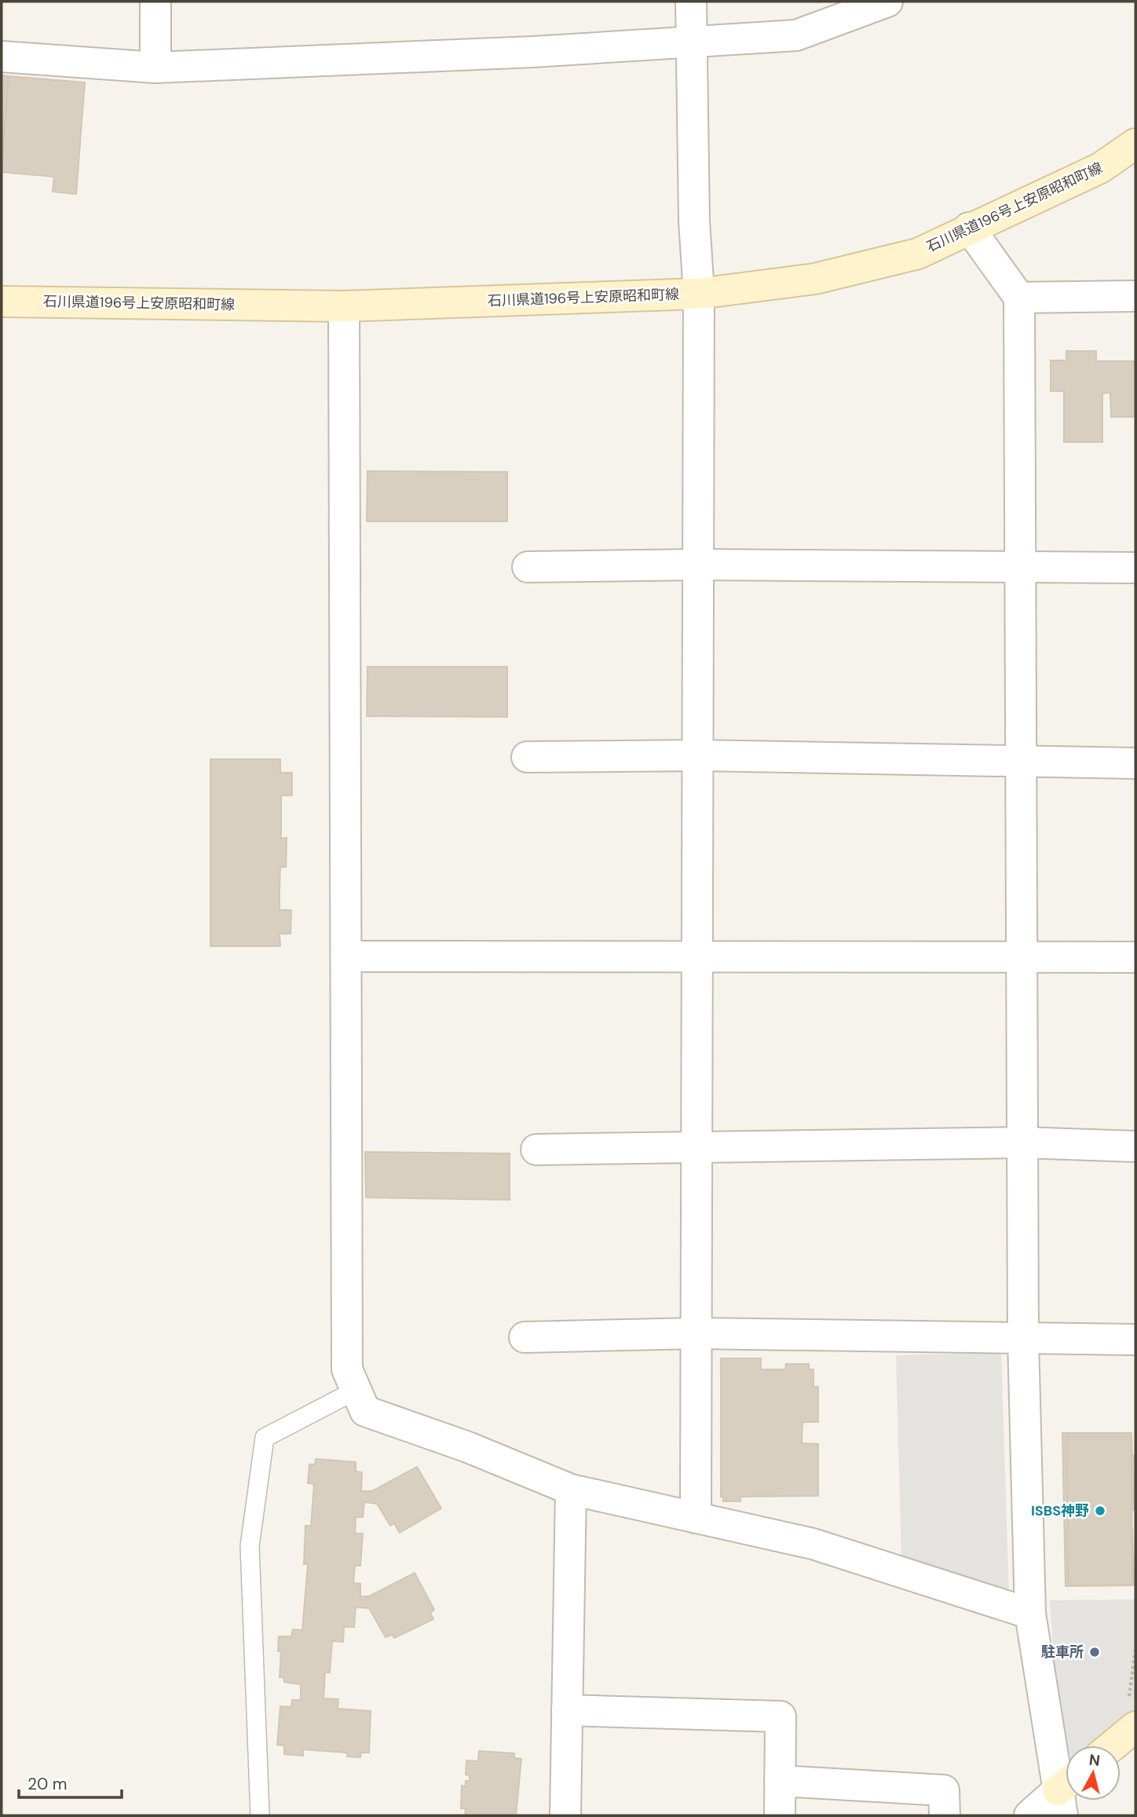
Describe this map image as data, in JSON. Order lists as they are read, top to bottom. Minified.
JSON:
{"streets":{"main road":["石川県道196号上安原昭和町線"]},"places":["ISBS神野","駐車所"],"scale_bar":"20 m","north":"top"}
